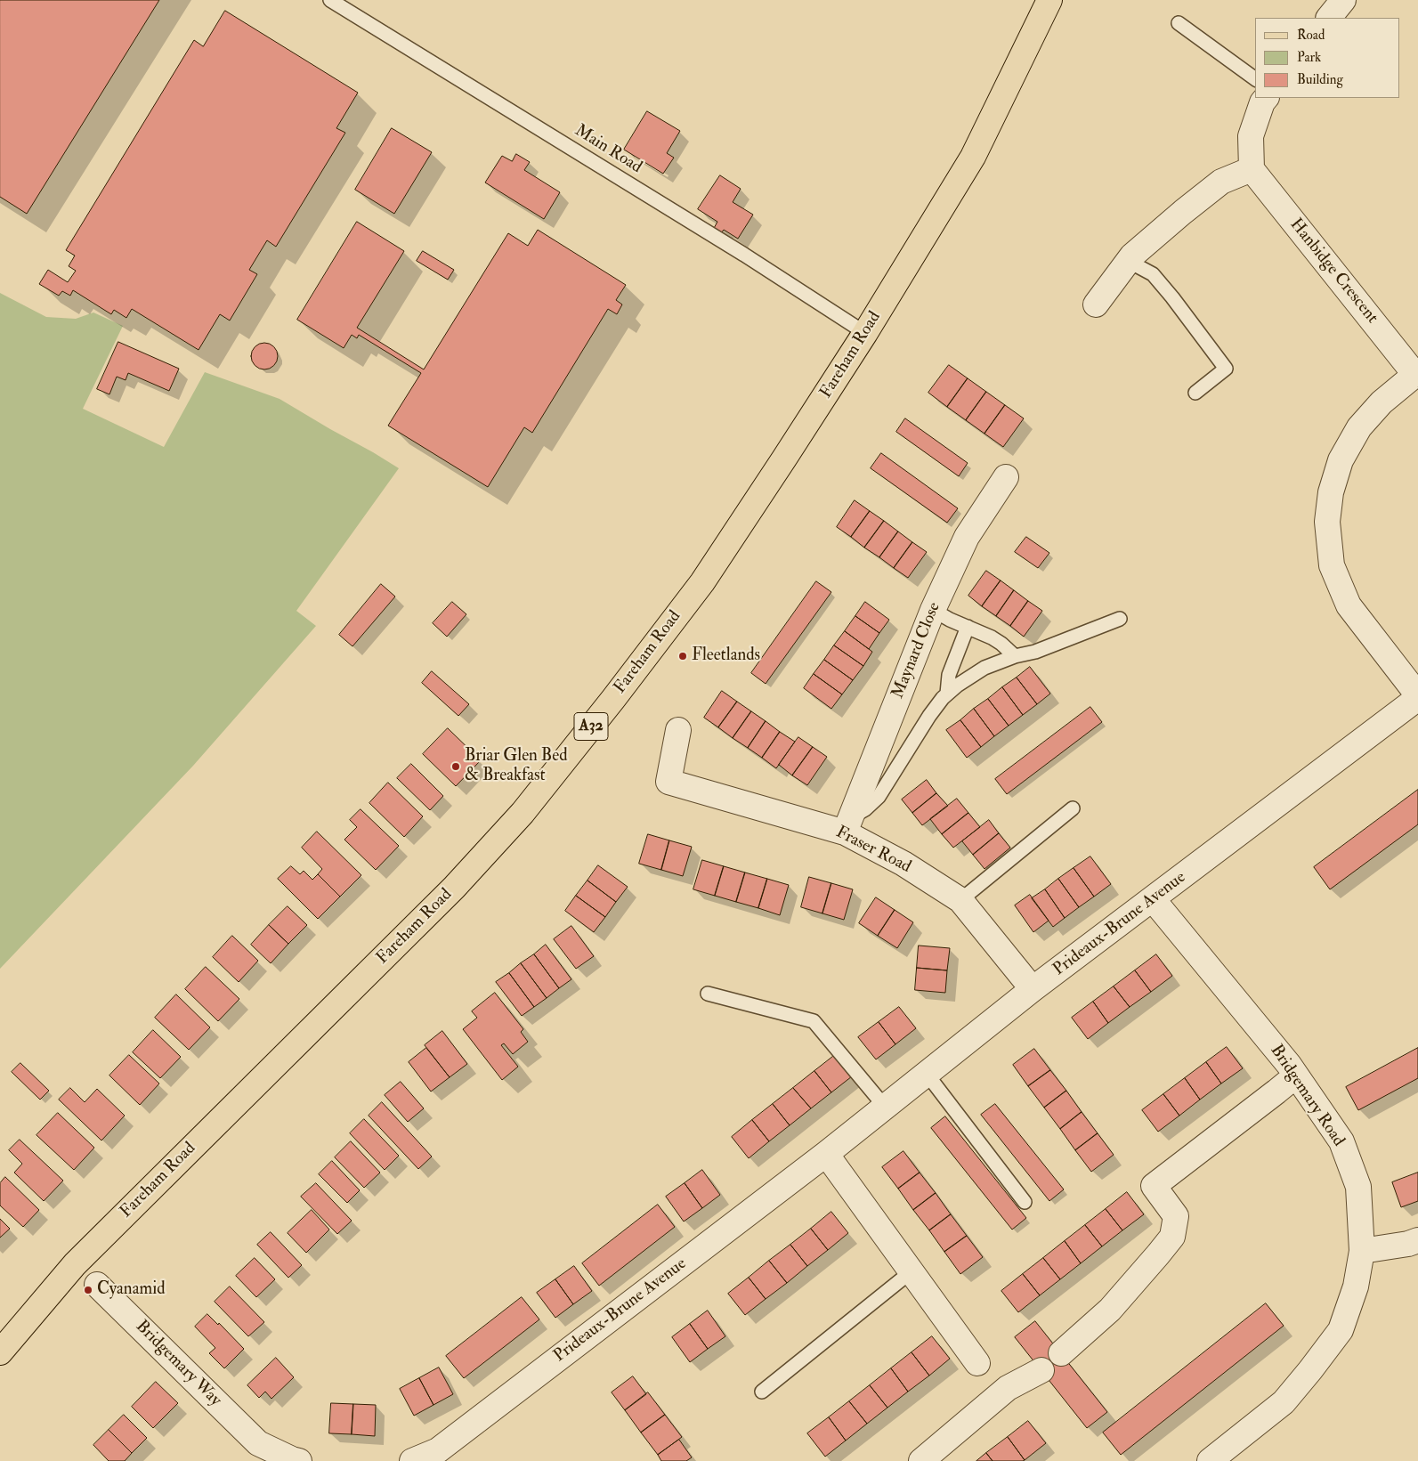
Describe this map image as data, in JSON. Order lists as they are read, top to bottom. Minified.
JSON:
{"streets":{"main road":["Fareham Road","A32"],"street":["Hanbidge Crescent","Maynard Close","Fraser Road","Prideaux-Brune Avenue","Bridgemary Road","Bridgemary Way"],"lane":["Main Road"]},"crossings":[["Main Road","Fareham Road"],["Maynard Close","Fraser Road"],["Fraser Road","Prideaux-Brune Avenue"],["Prideaux-Brune Avenue","Bridgemary Road"]],"places":["Fleetlands","Briar Glen Bed & Breakfast","Cyanamid"],"legend":["Road","Park","Building"]}
